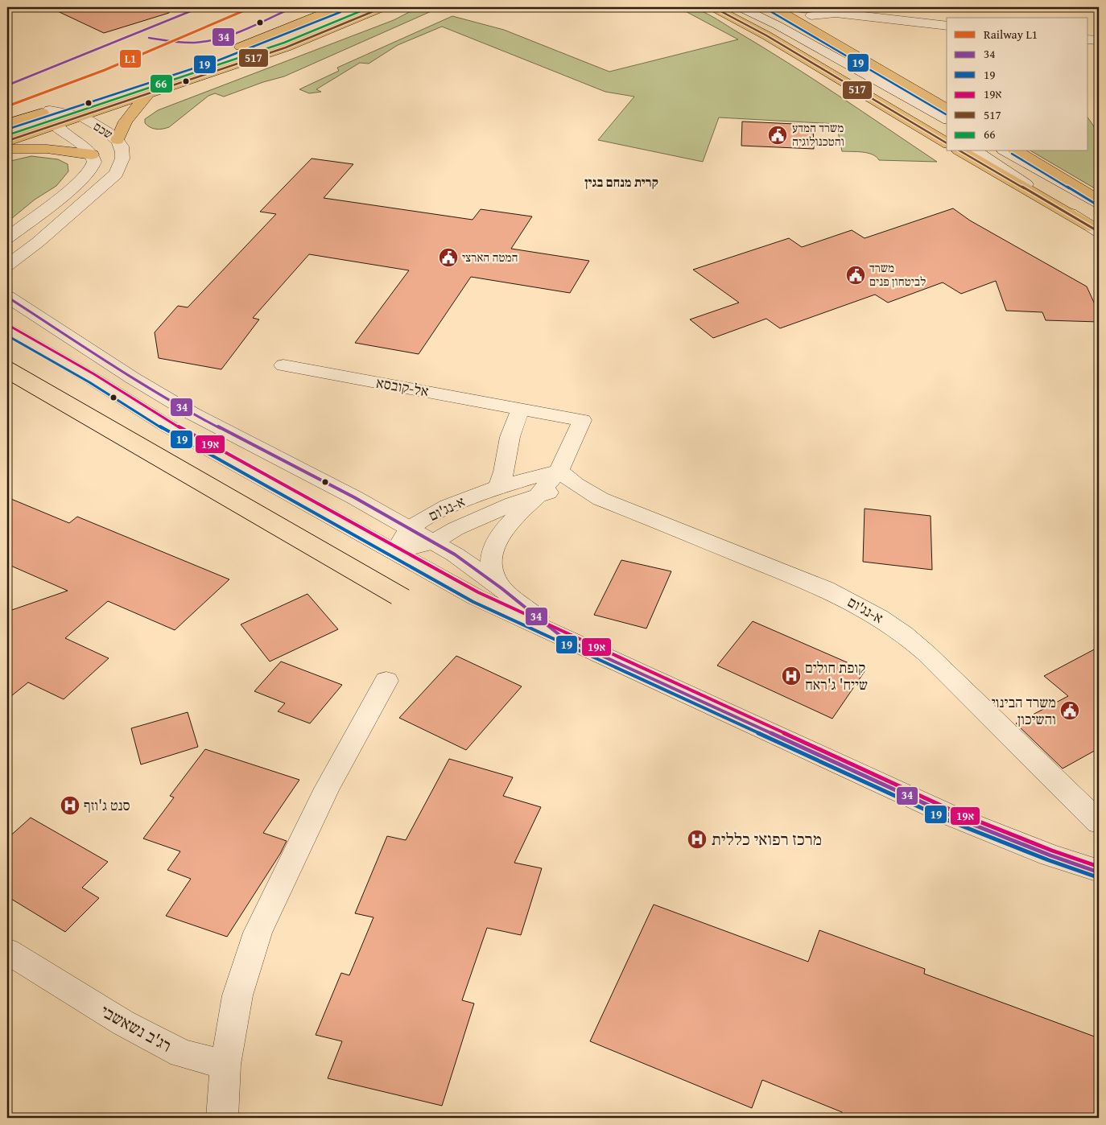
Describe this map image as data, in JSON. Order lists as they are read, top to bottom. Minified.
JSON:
{"streets":{"street":["שכם","אל-קובסא","א-נג'ום","רג'ב נשאשבי"]},"crossings":[["אל-קובסא","א-נג'ום"]],"districts":["קרית מנחם בגין"],"places":{"public building":["משרד המדע והטכנולוגיה","המטה הארצי","משרד לביטחון פנים","משרד הבינוי והשיכון"],"hospital":["קופת חולים שייח' ג'ראח","סנט ג'וזף","מרכז רפואי כללית"]},"lines":["rail line L1","transit line 34","transit line 517","transit line 66","transit line 19","transit line 19א"],"legend":["Railway L1","34","19","19א","517","66"]}
